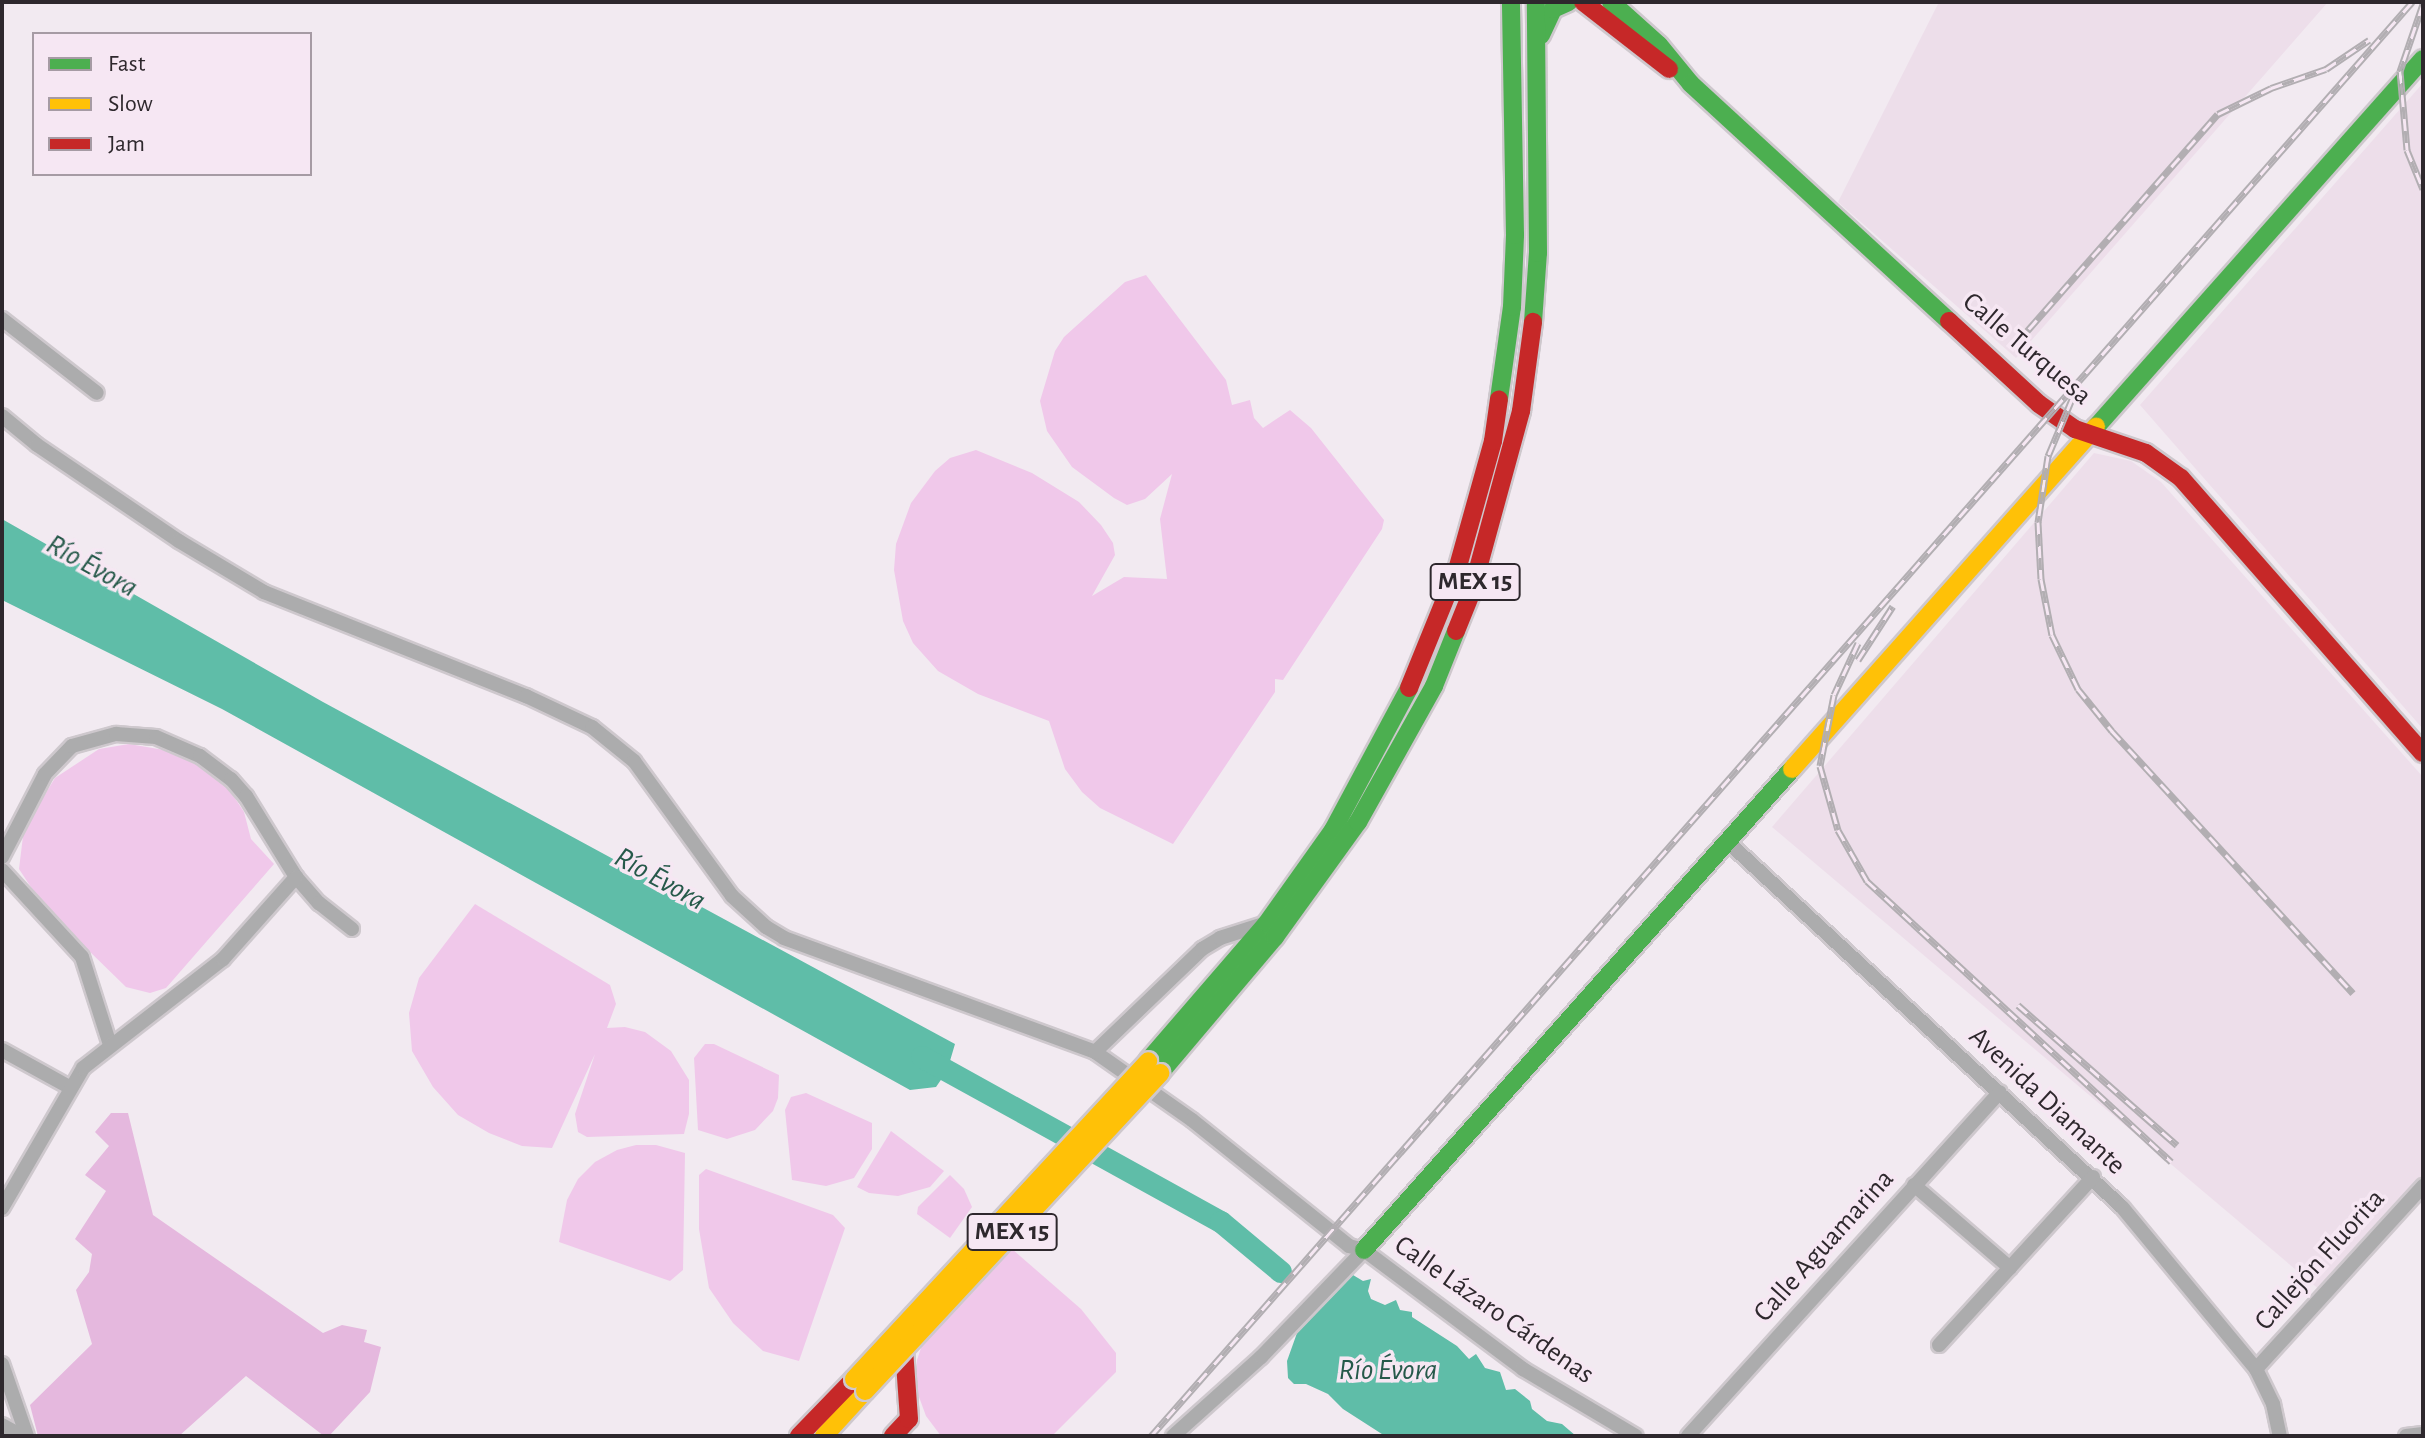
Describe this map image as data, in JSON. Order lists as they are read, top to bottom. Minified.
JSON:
{"streets":{"main road":["Calle Turquesa","MEX 15"],"street":["Avenida Diamante","Calle Aguamarina","Callejón Fluorita","Calle Lázaro Cárdenas"]},"crossings":[["Avenida Diamante","Calle Aguamarina"],["Avenida Diamante","Callejón Fluorita"]],"water":["Río Évora"],"legend":["Fast","Slow","Jam"]}
